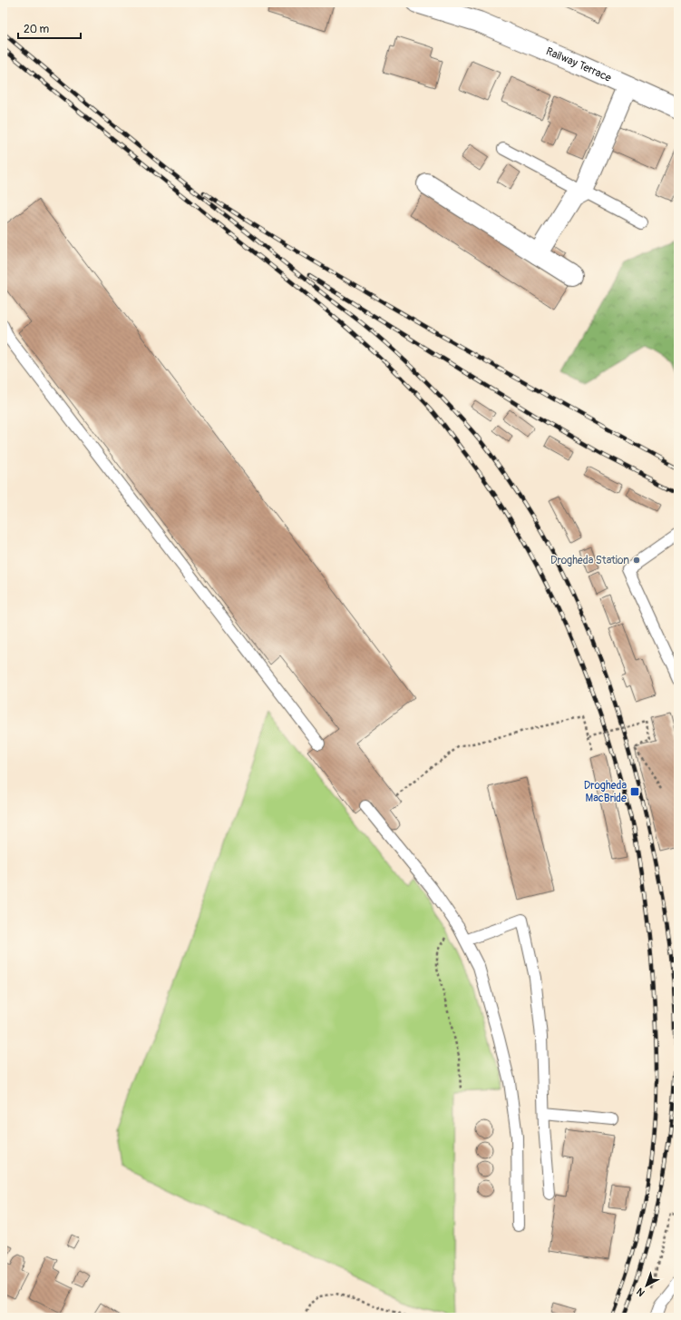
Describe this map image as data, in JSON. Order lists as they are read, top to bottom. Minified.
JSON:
{"streets":{"street":["Railway Terrace"]},"places":{"other":["Drogheda Station"],"transit":["Drogheda MacBride"]},"scale_bar":"20 m","north":"bottom left"}
